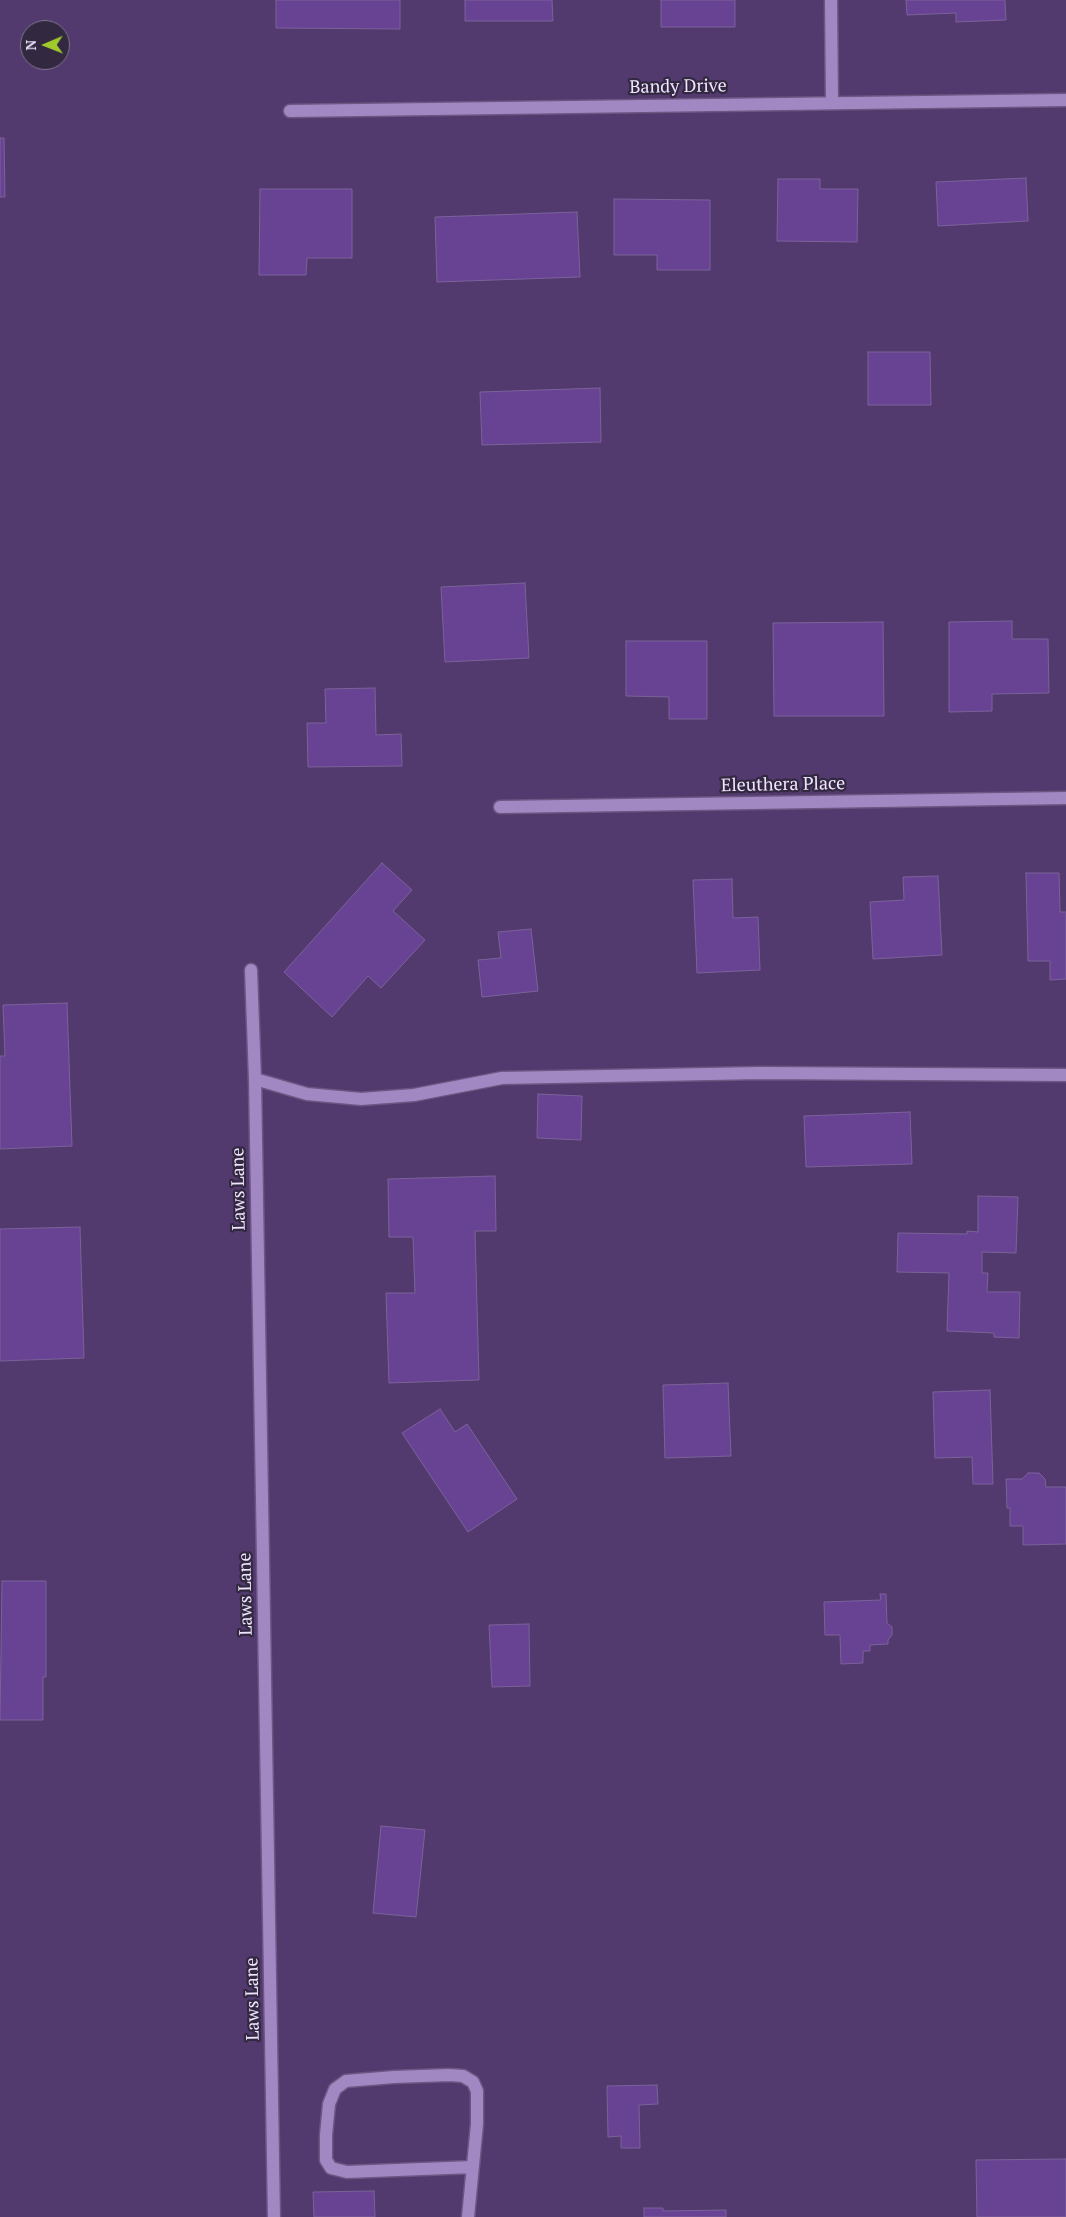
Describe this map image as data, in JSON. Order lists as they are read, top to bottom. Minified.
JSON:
{"streets":{"street":["Bandy Drive","Eleuthera Place","Laws Lane"]},"north":"left"}
